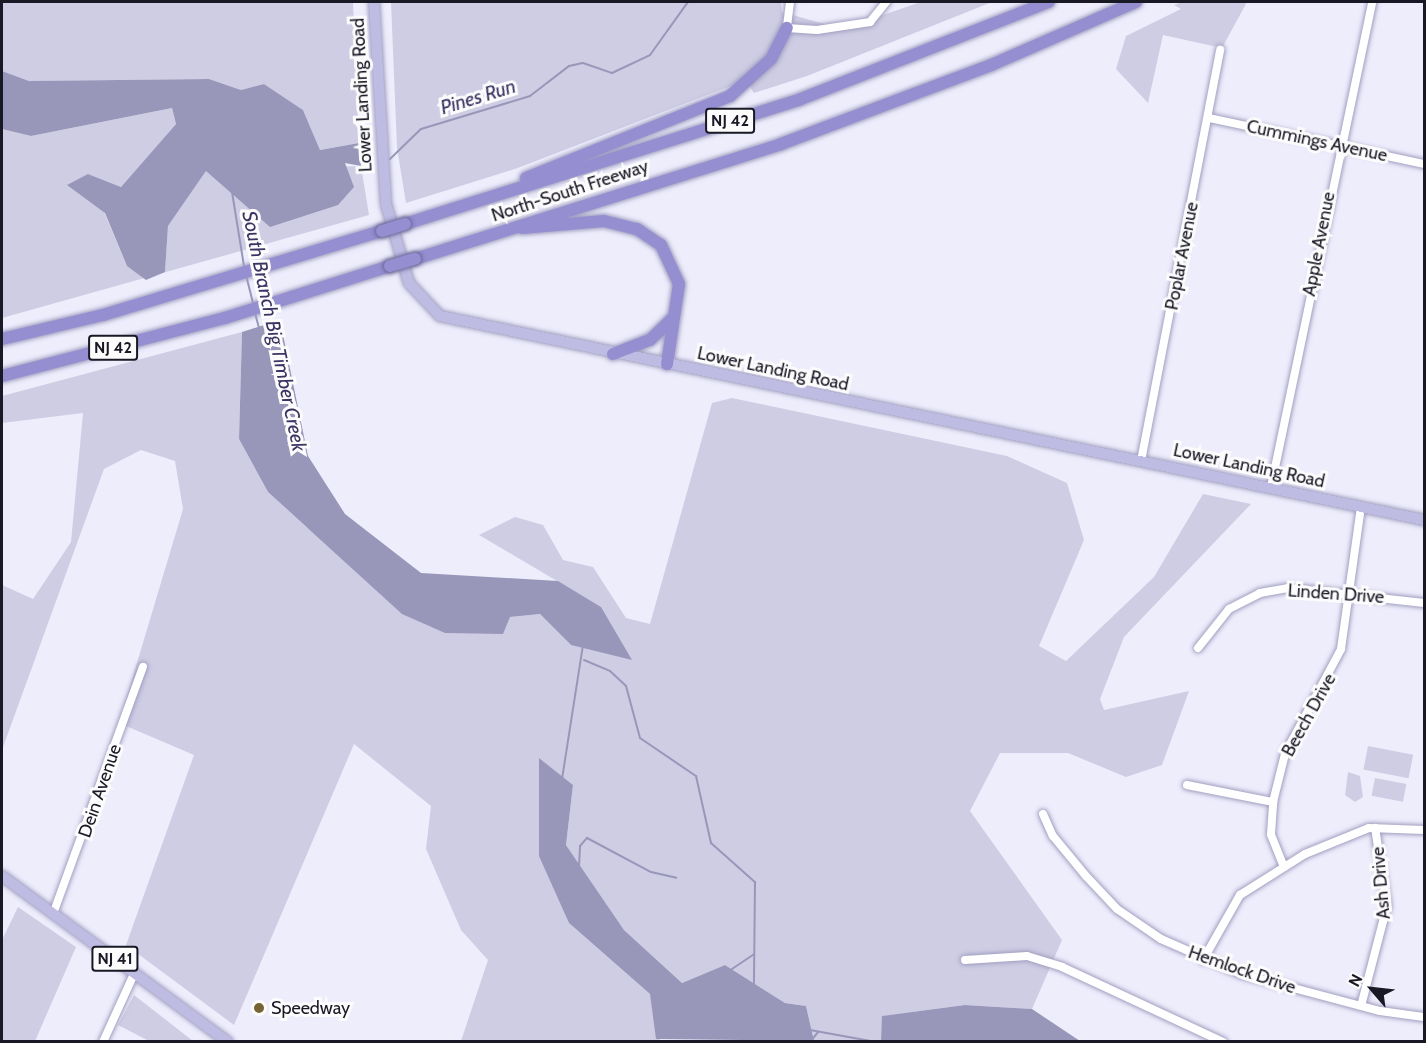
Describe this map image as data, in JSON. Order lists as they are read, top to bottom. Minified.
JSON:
{"streets":{"highway":["NJ 42","North-South Freeway"],"main road":["Lower Landing Road","NJ 41"],"street":["Cummings Avenue","Apple Avenue","Poplar Avenue","Linden Drive","Beech Drive","Dein Avenue","Ash Drive","Hemlock Drive"]},"crossings":[["Lower Landing Road","Apple Avenue"],["Lower Landing Road","Poplar Avenue"],["Lower Landing Road","Beech Drive"],["Cummings Avenue","Apple Avenue"],["Cummings Avenue","Poplar Avenue"],["Linden Drive","Beech Drive"],["Dein Avenue","NJ 41"],["Ash Drive","Hemlock Drive"]],"water":["Pines Run","South Branch Big Timber Creek"],"places":["Speedway"],"north":"top left"}
